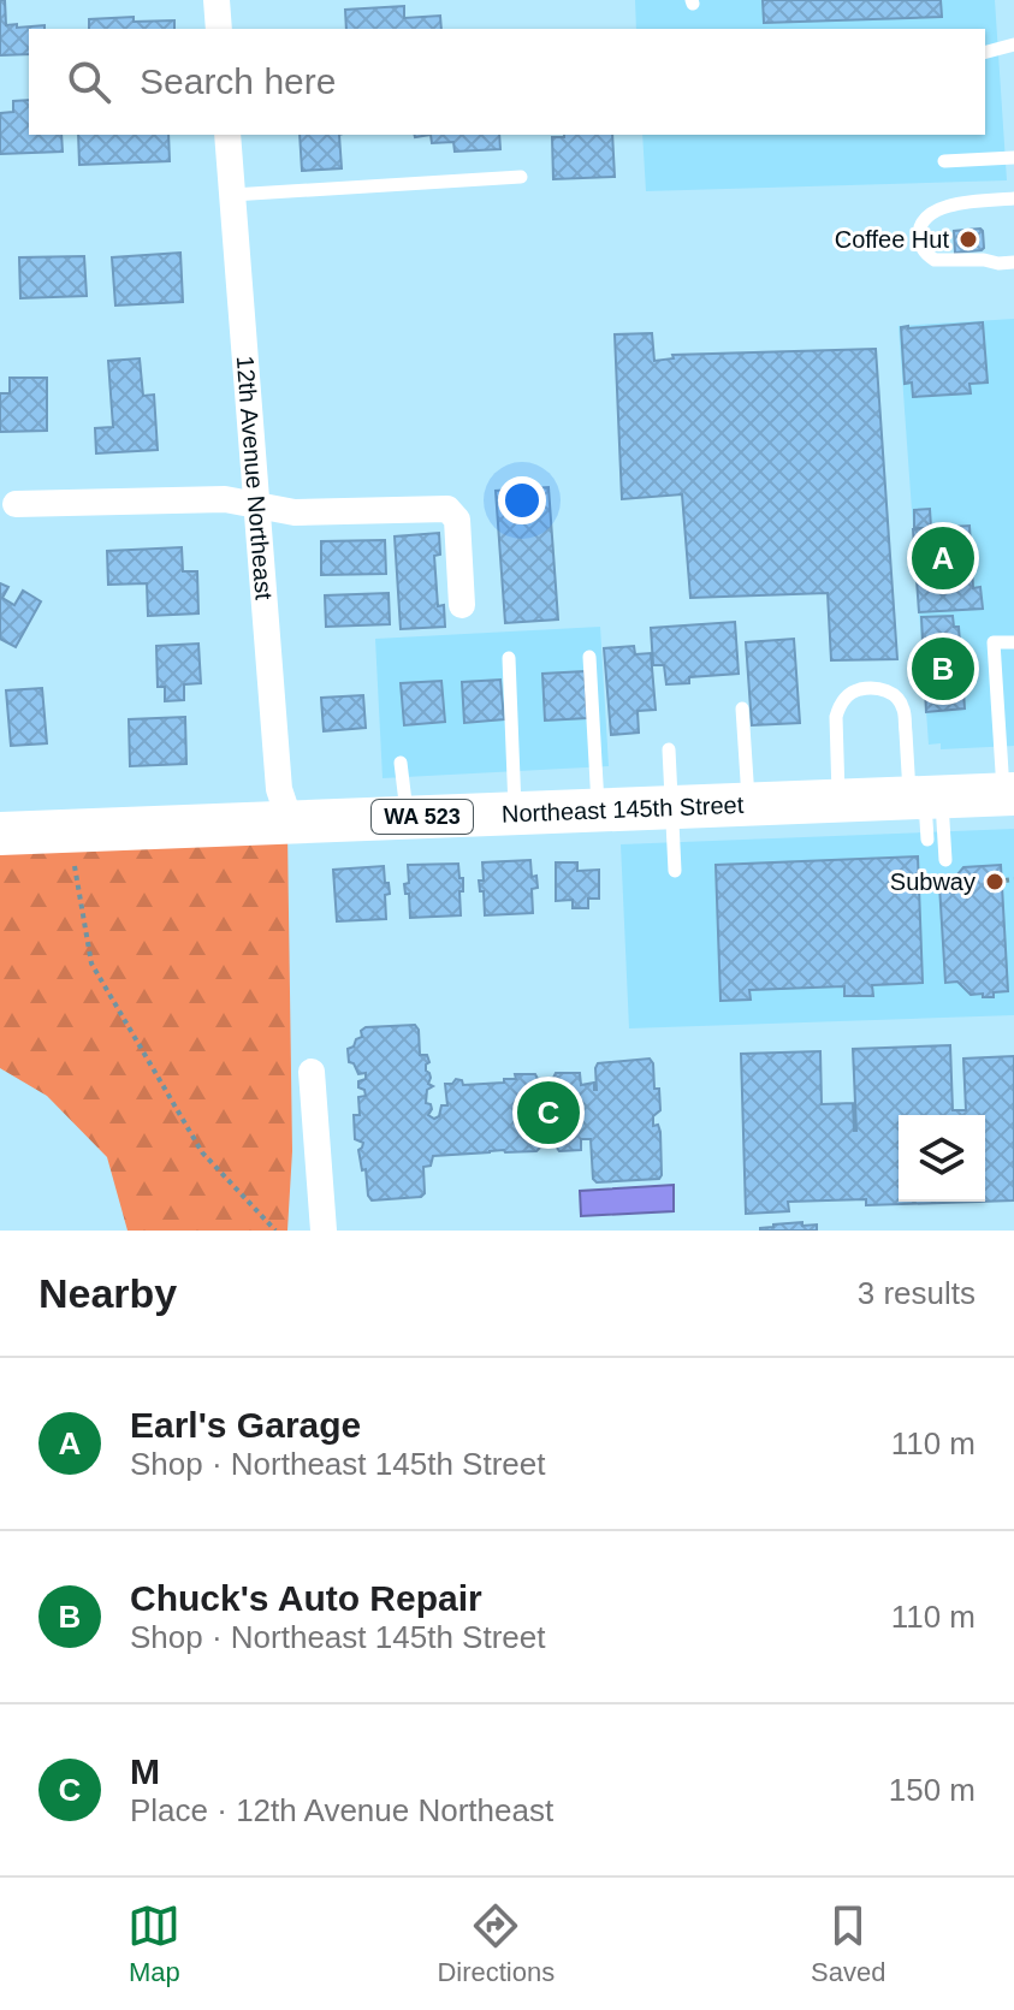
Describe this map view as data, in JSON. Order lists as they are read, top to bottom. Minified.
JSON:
{"streets":{"main road":["Northeast 145th Street","WA 523"],"street":["12th Avenue Northeast"]},"crossings":[["12th Avenue Northeast","Northeast 145th Street"]],"places":["Coffee Hut","Subway"],"page":{"search":"Search here","pins":["A","B","C"],"heading":["Nearby","3 results"],"list":[{"mark":"A","name":"Earl's Garage","note":"Shop · Northeast 145th Street","value":"110 m"},{"mark":"B","name":"Chuck's Auto Repair","note":"Shop · Northeast 145th Street","value":"110 m"},{"mark":"C","name":"M","note":"Place · 12th Avenue Northeast","value":"150 m"}],"nav":["Map","Directions","Saved"]}}
